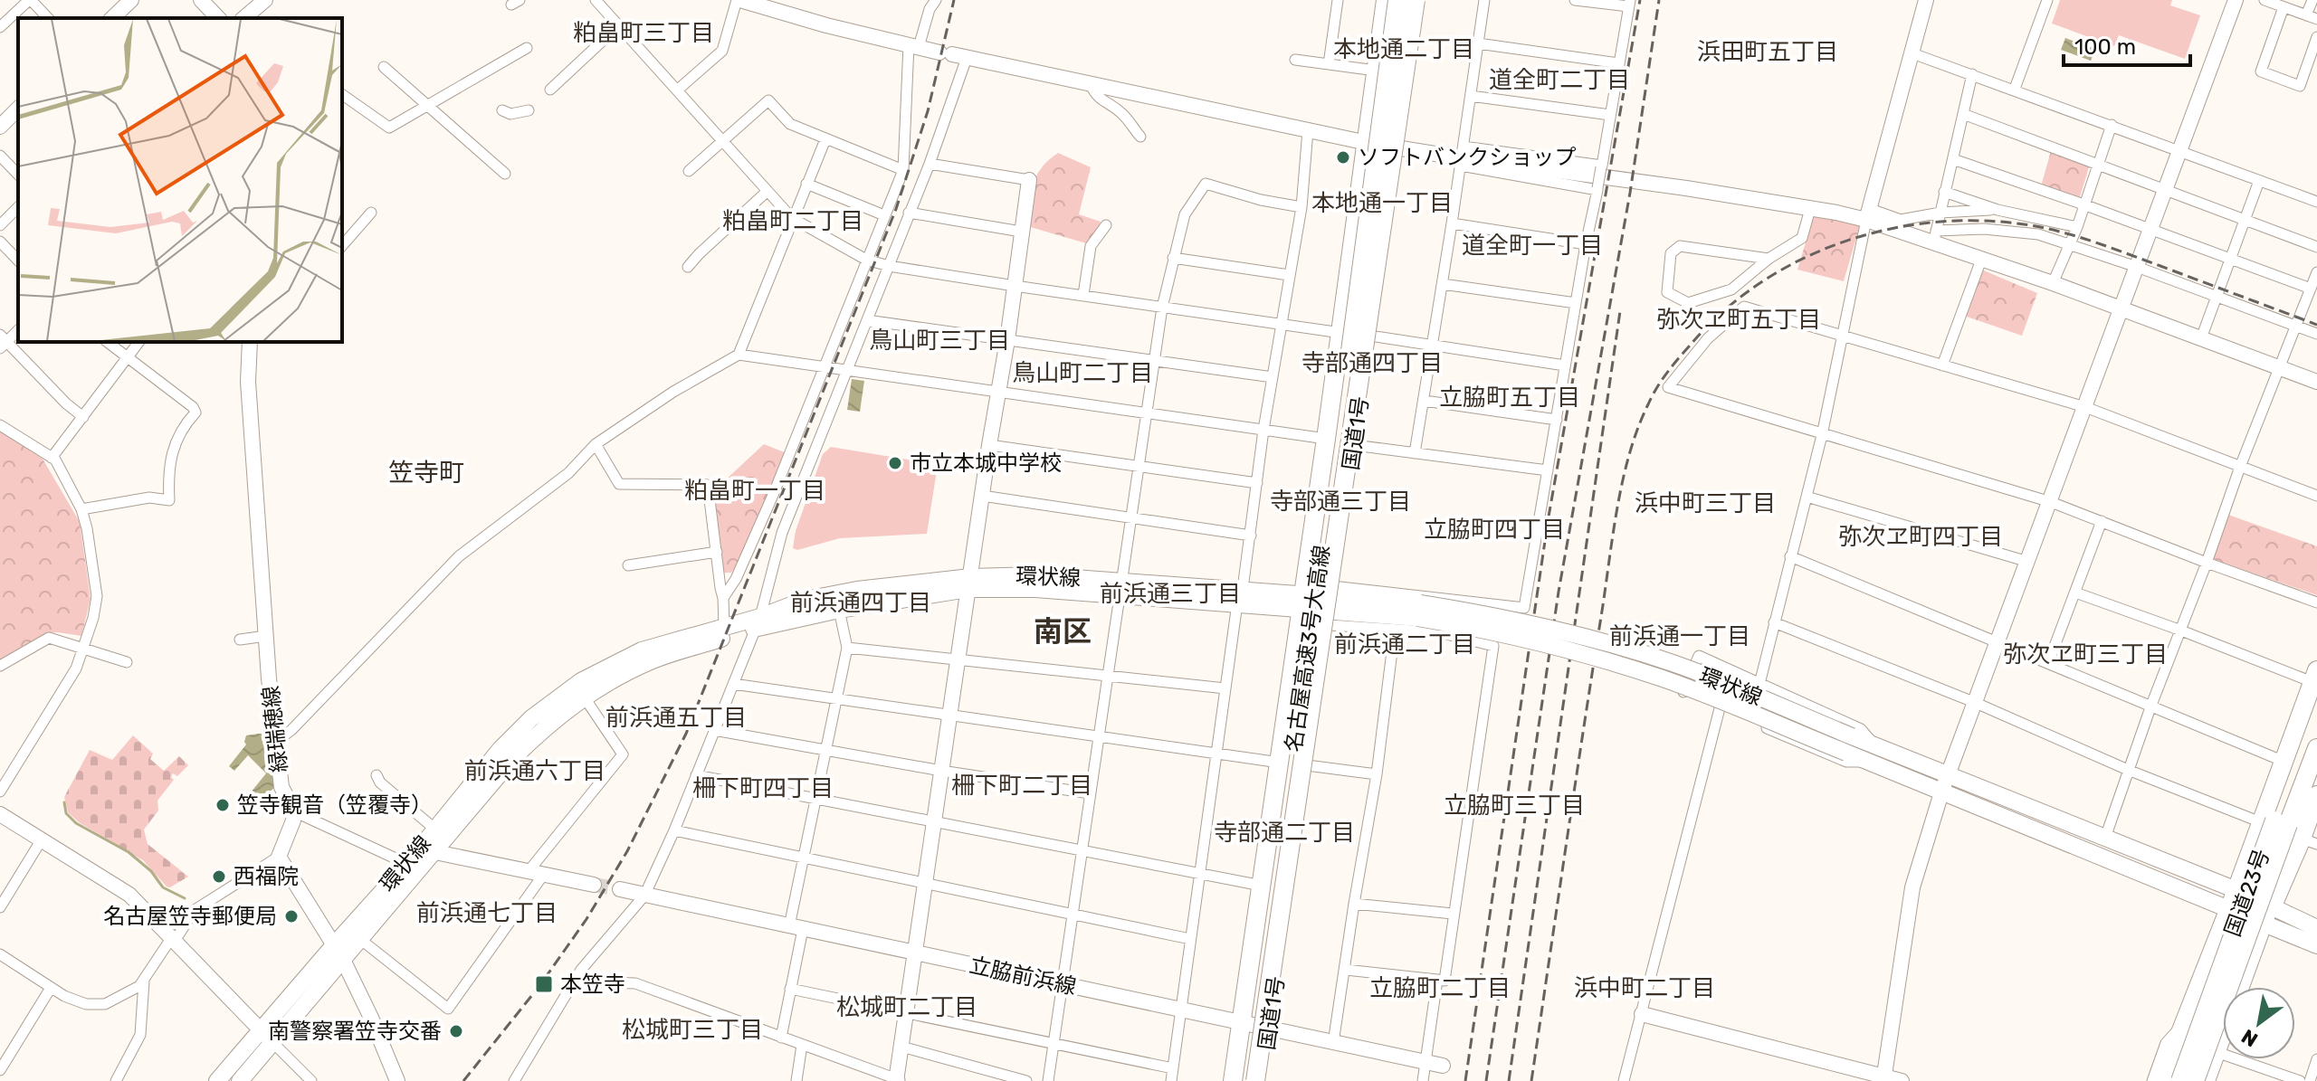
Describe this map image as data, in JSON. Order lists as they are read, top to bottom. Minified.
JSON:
{"streets":{"highway":["国道1号","名古屋高速3号大高線","国道23号"],"main road":["環状線"],"street":["緑瑞穂線","立脇前浜線"]},"crossings":[["国道1号","環状線"],["国道1号","名古屋高速3号大高線"],["国道1号","立脇前浜線"]],"districts":["粕畠町三丁目","本地通二丁目","浜田町五丁目","道全町二丁目","本地通一丁目","粕畠町二丁目","道全町一丁目","弥次ヱ町五丁目","鳥山町三丁目","寺部通四丁目","鳥山町二丁目","立脇町五丁目","笠寺町","粕畠町一丁目","寺部通三丁目","浜中町三丁目","立脇町四丁目","弥次ヱ町四丁目","前浜通三丁目","前浜通四丁目","南区","前浜通一丁目","前浜通二丁目","弥次ヱ町三丁目","前浜通五丁目","前浜通六丁目","柵下町二丁目","柵下町四丁目","立脇町三丁目","寺部通二丁目","前浜通七丁目","立脇町二丁目","浜中町二丁目","松城町二丁目","松城町三丁目"],"places":{"other":["ソフトバンクショップ","市立本城中学校","笠寺観音（笠覆寺）","西福院","名古屋笠寺郵便局","南警察署笠寺交番"],"transit":["本笠寺"]},"scale_bar":"100 m","north":"bottom left"}
